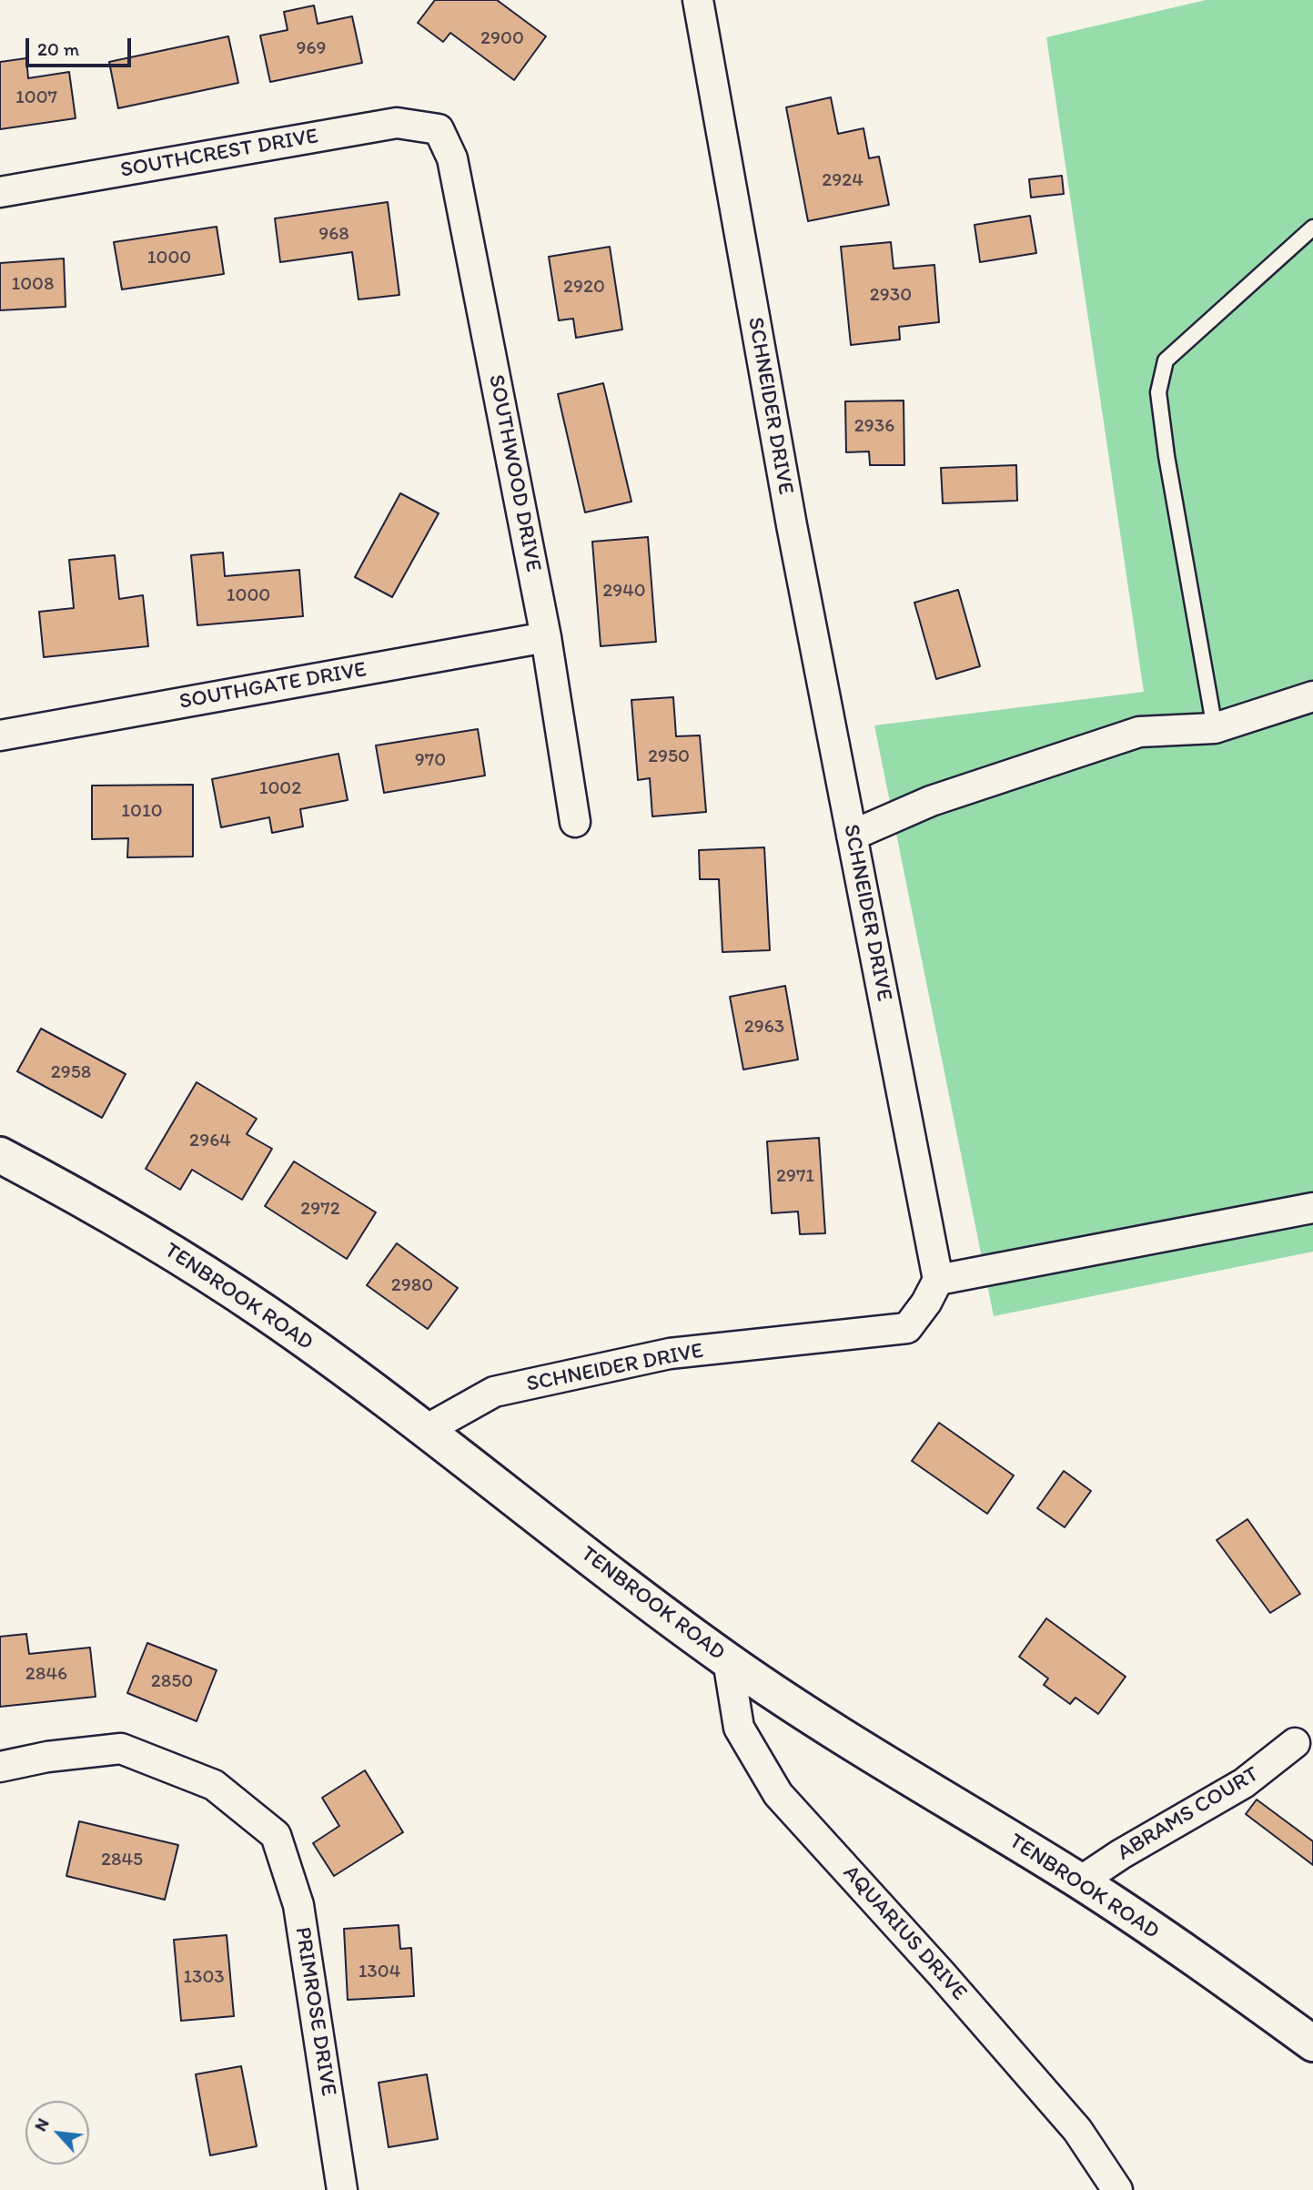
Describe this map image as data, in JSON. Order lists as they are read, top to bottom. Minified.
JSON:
{"streets":{"street":["SOUTHCREST DRIVE","SCHNEIDER DRIVE","SOUTHWOOD DRIVE","SOUTHGATE DRIVE","TENBROOK ROAD","ABRAMS COURT","AQUARIUS DRIVE","PRIMROSE DRIVE"]},"crossings":[["SOUTHCREST DRIVE","SOUTHWOOD DRIVE"],["SCHNEIDER DRIVE","TENBROOK ROAD"],["SOUTHWOOD DRIVE","SOUTHGATE DRIVE"],["TENBROOK ROAD","ABRAMS COURT"],["TENBROOK ROAD","AQUARIUS DRIVE"]],"house_numbers":["2900","969","1007","2924","968","1000","1008","2920","2930","2936","2940","1000","2950","970","1002","1010","2963","2958","2964","2971","2972","2980","2846","2850","2845","1304","1303"],"scale_bar":"20 m","north":"top left"}
